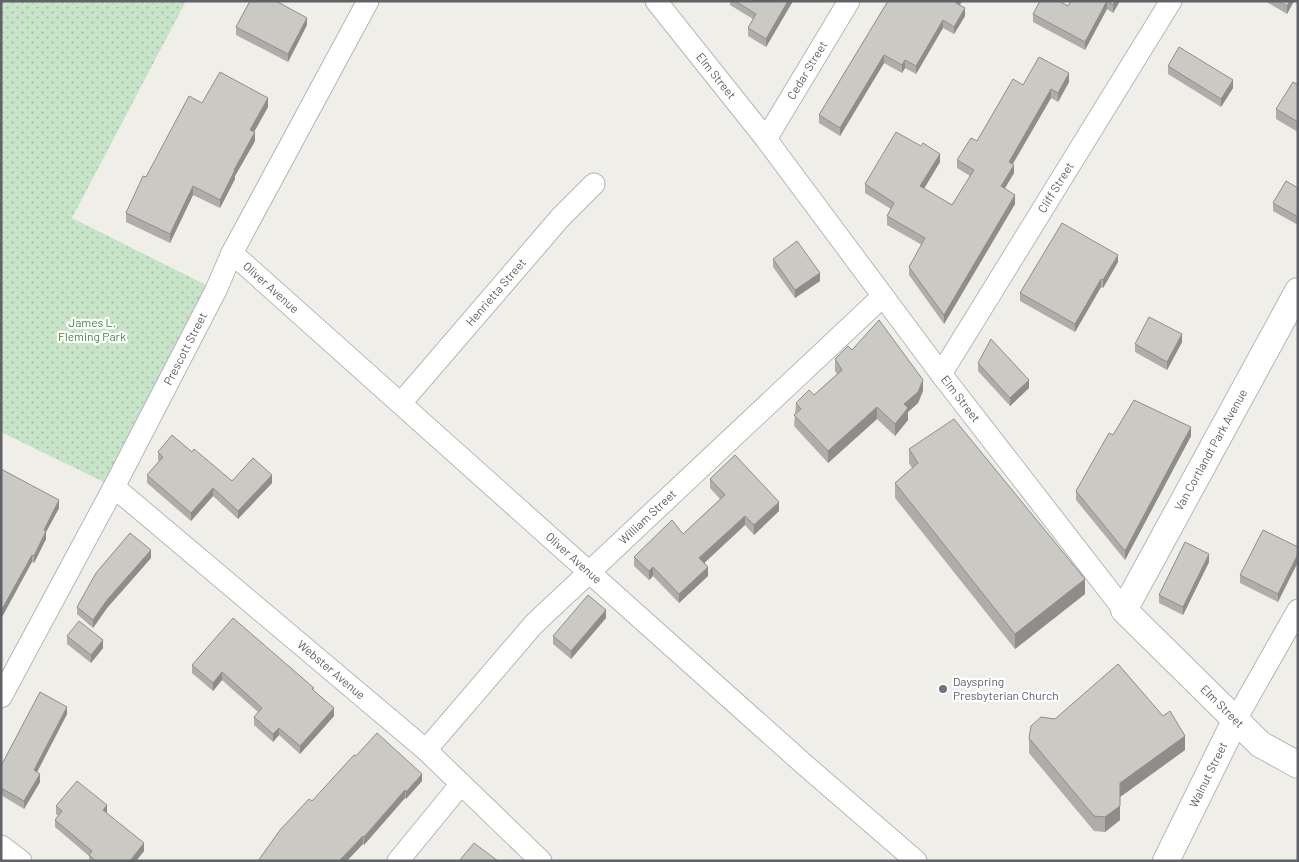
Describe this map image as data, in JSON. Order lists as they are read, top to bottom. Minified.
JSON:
{"streets":{"street":["Cedar Street","Elm Street","Cliff Street","Oliver Avenue","Henrietta Street","Prescott Street","Van Cortlandt Park Avenue","William Street","Webster Avenue","Walnut Street"]},"crossings":[["Cedar Street","Elm Street"],["Elm Street","Cliff Street"],["Elm Street","Van Cortlandt Park Avenue"],["Elm Street","William Street"],["Elm Street","Walnut Street"],["Oliver Avenue","Henrietta Street"],["Oliver Avenue","Prescott Street"],["Oliver Avenue","William Street"],["Prescott Street","Webster Avenue"],["William Street","Webster Avenue"]],"parks":["James L. Fleming Park"],"places":["Dayspring Presbyterian Church"]}
